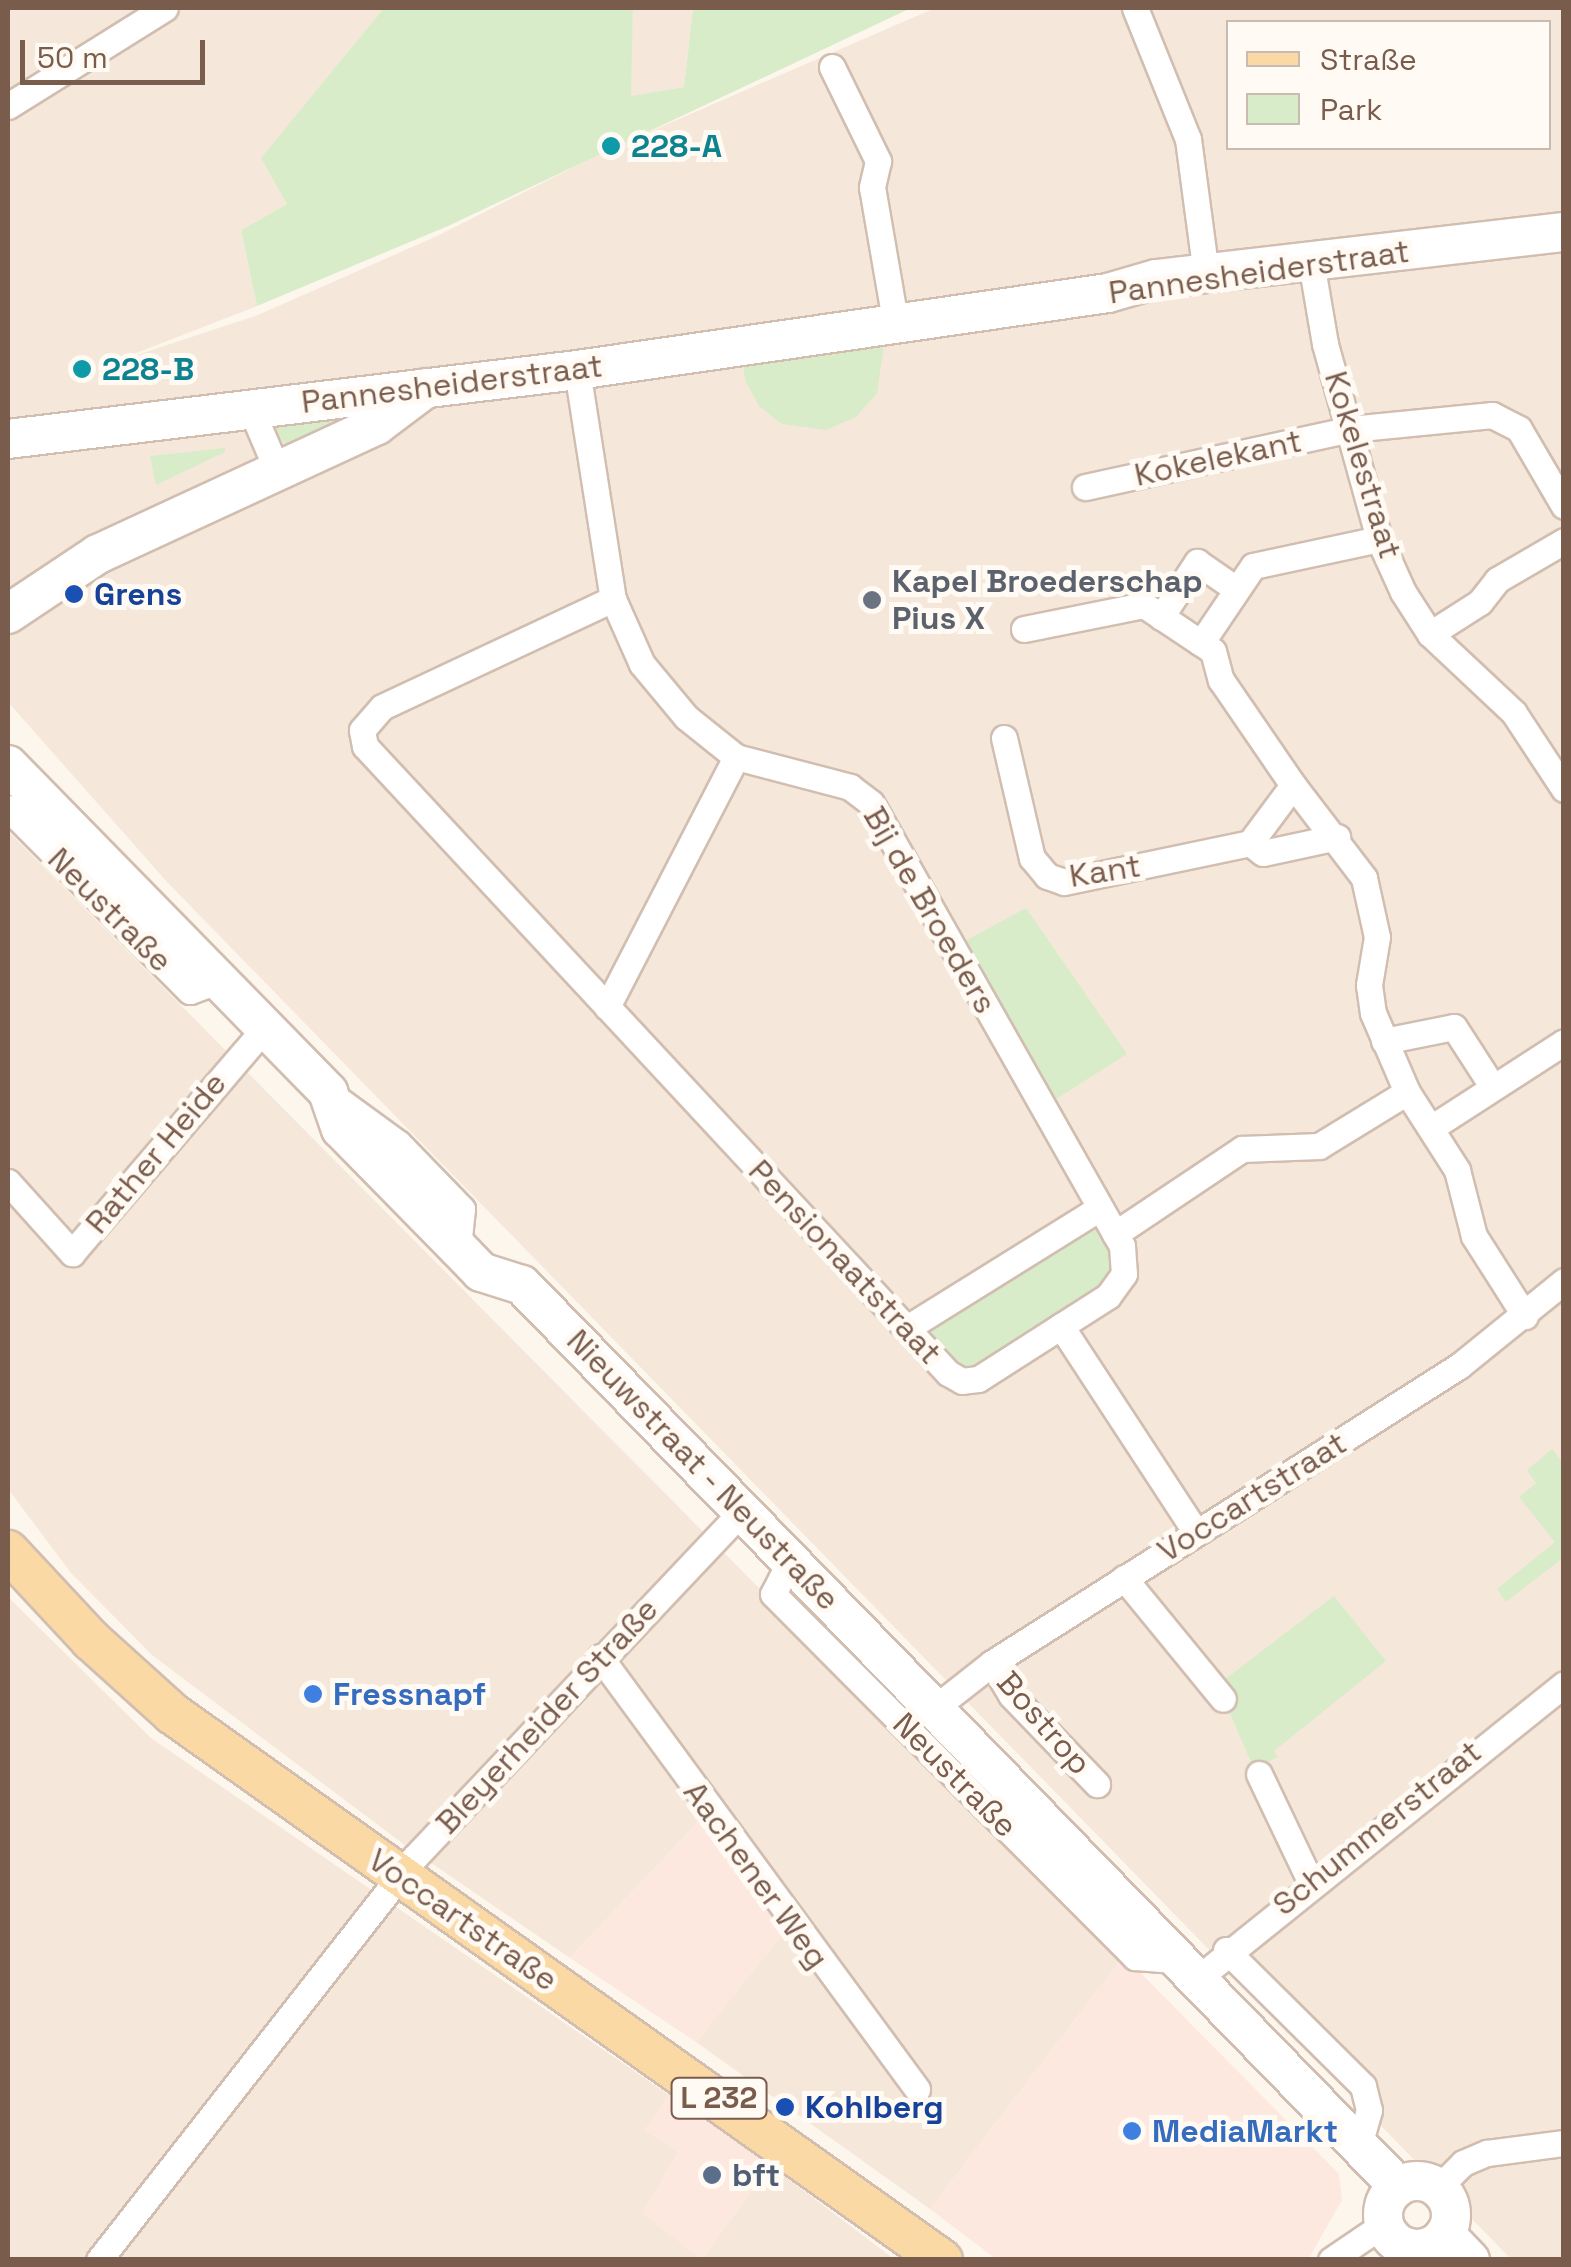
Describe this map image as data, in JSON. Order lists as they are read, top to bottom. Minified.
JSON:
{"streets":{"main road":["Voccartstraße","L 232"],"street":["Pannesheiderstraat","Kokelekant","Kokelestraat","Kant","Neustraße","Bij de Broeders","Rather Heide","Pensionaatstraat","Nieuwstraat - Neustraße","Voccartstraat","Bleyerheider Straße","Bostrop","Schummerstraat","Aachener Weg"]},"crossings":[["Pannesheiderstraat","Kokelestraat"],["Pannesheiderstraat","Bij de Broeders"],["Kokelekant","Kokelestraat"],["Neustraße","Nieuwstraat - Neustraße"],["Neustraße","Schummerstraat"],["Bij de Broeders","Pensionaatstraat"],["Rather Heide","Nieuwstraat - Neustraße"],["Nieuwstraat - Neustraße","Voccartstraat"],["Nieuwstraat - Neustraße","Bleyerheider Straße"],["Nieuwstraat - Neustraße","Schummerstraat"],["Voccartstraat","Bostrop"],["Bleyerheider Straße","Aachener Weg"],["Bleyerheider Straße","Voccartstraße"]],"places":["228-A","228-B","Grens","Kapel Broederschap Pius X","Fressnapf","Kohlberg","MediaMarkt","bft"],"legend":["Straße","Park"],"scale_bar":"50 m"}
